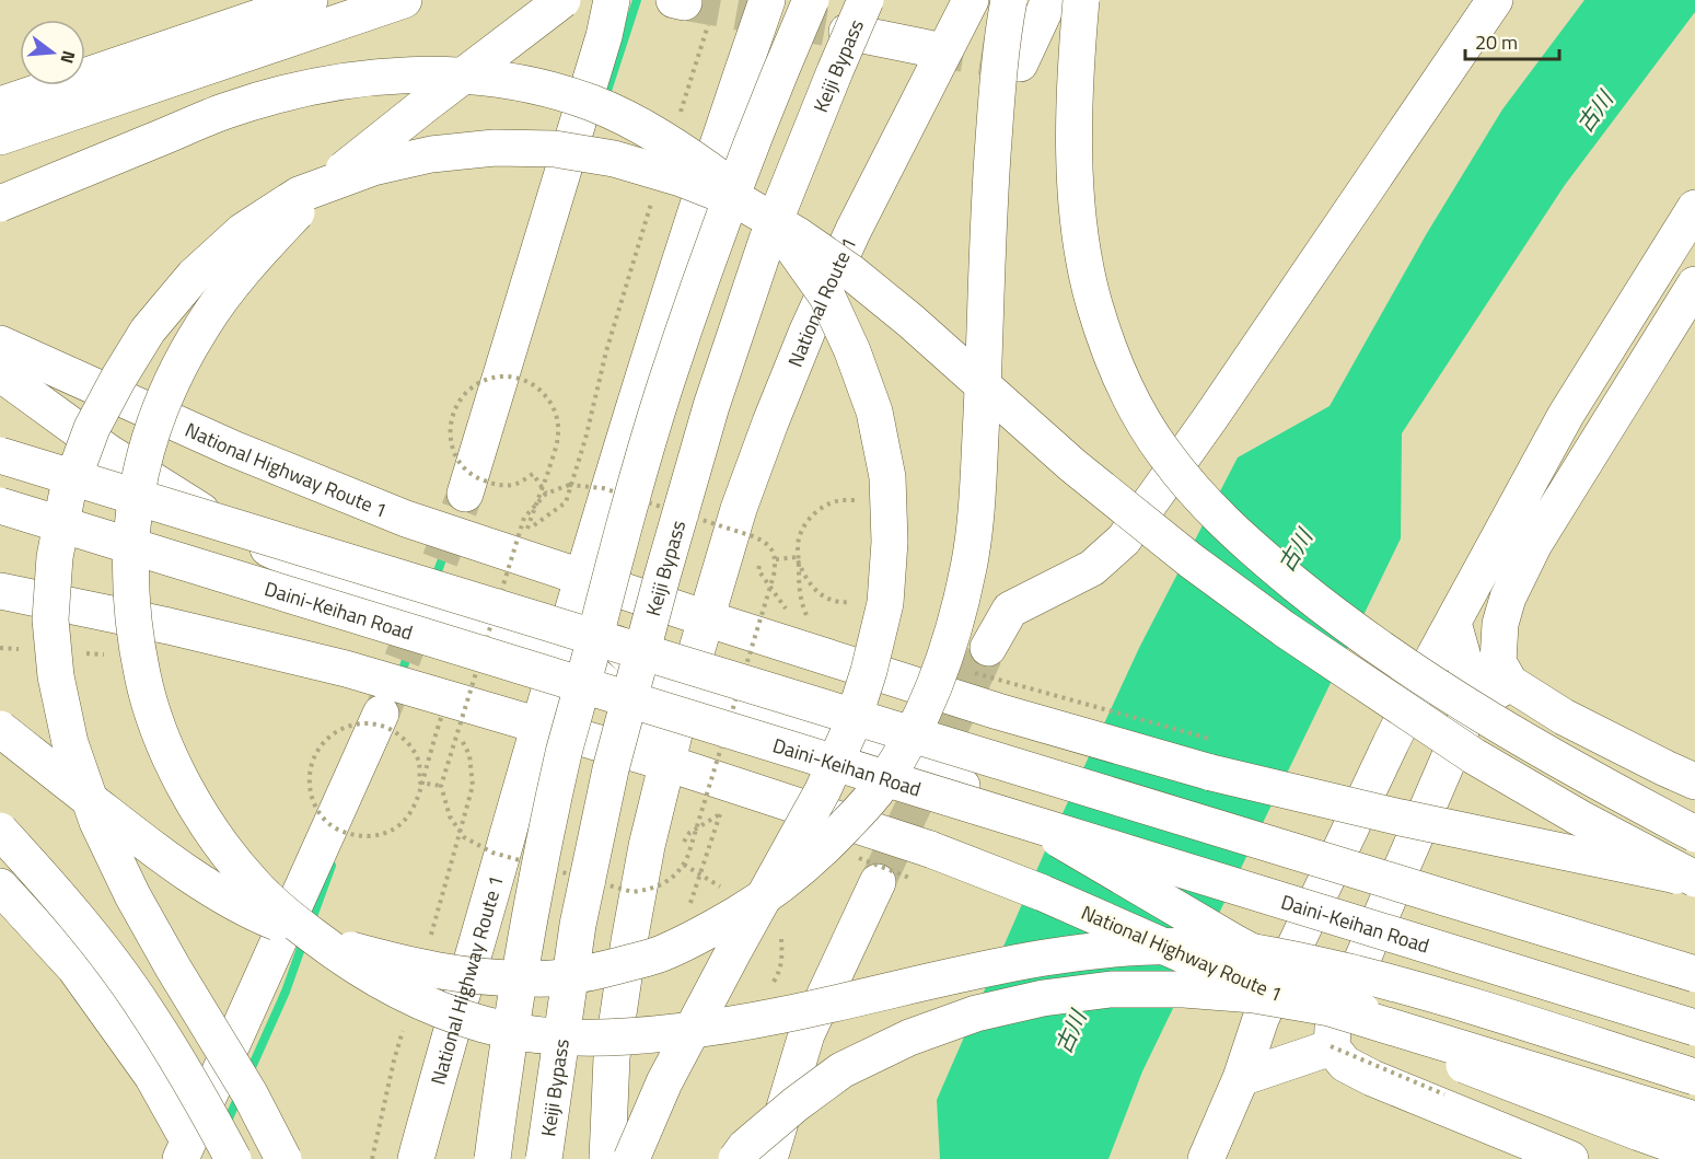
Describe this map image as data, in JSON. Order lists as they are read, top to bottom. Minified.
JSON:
{"streets":{"main road":["Keiji Bypass","National Route 1","National Highway Route 1","Daini-Keihan Road"]},"crossings":[["National Route 1","National Highway Route 1"]],"water":["古川"],"scale_bar":"20 m","north":"right"}
